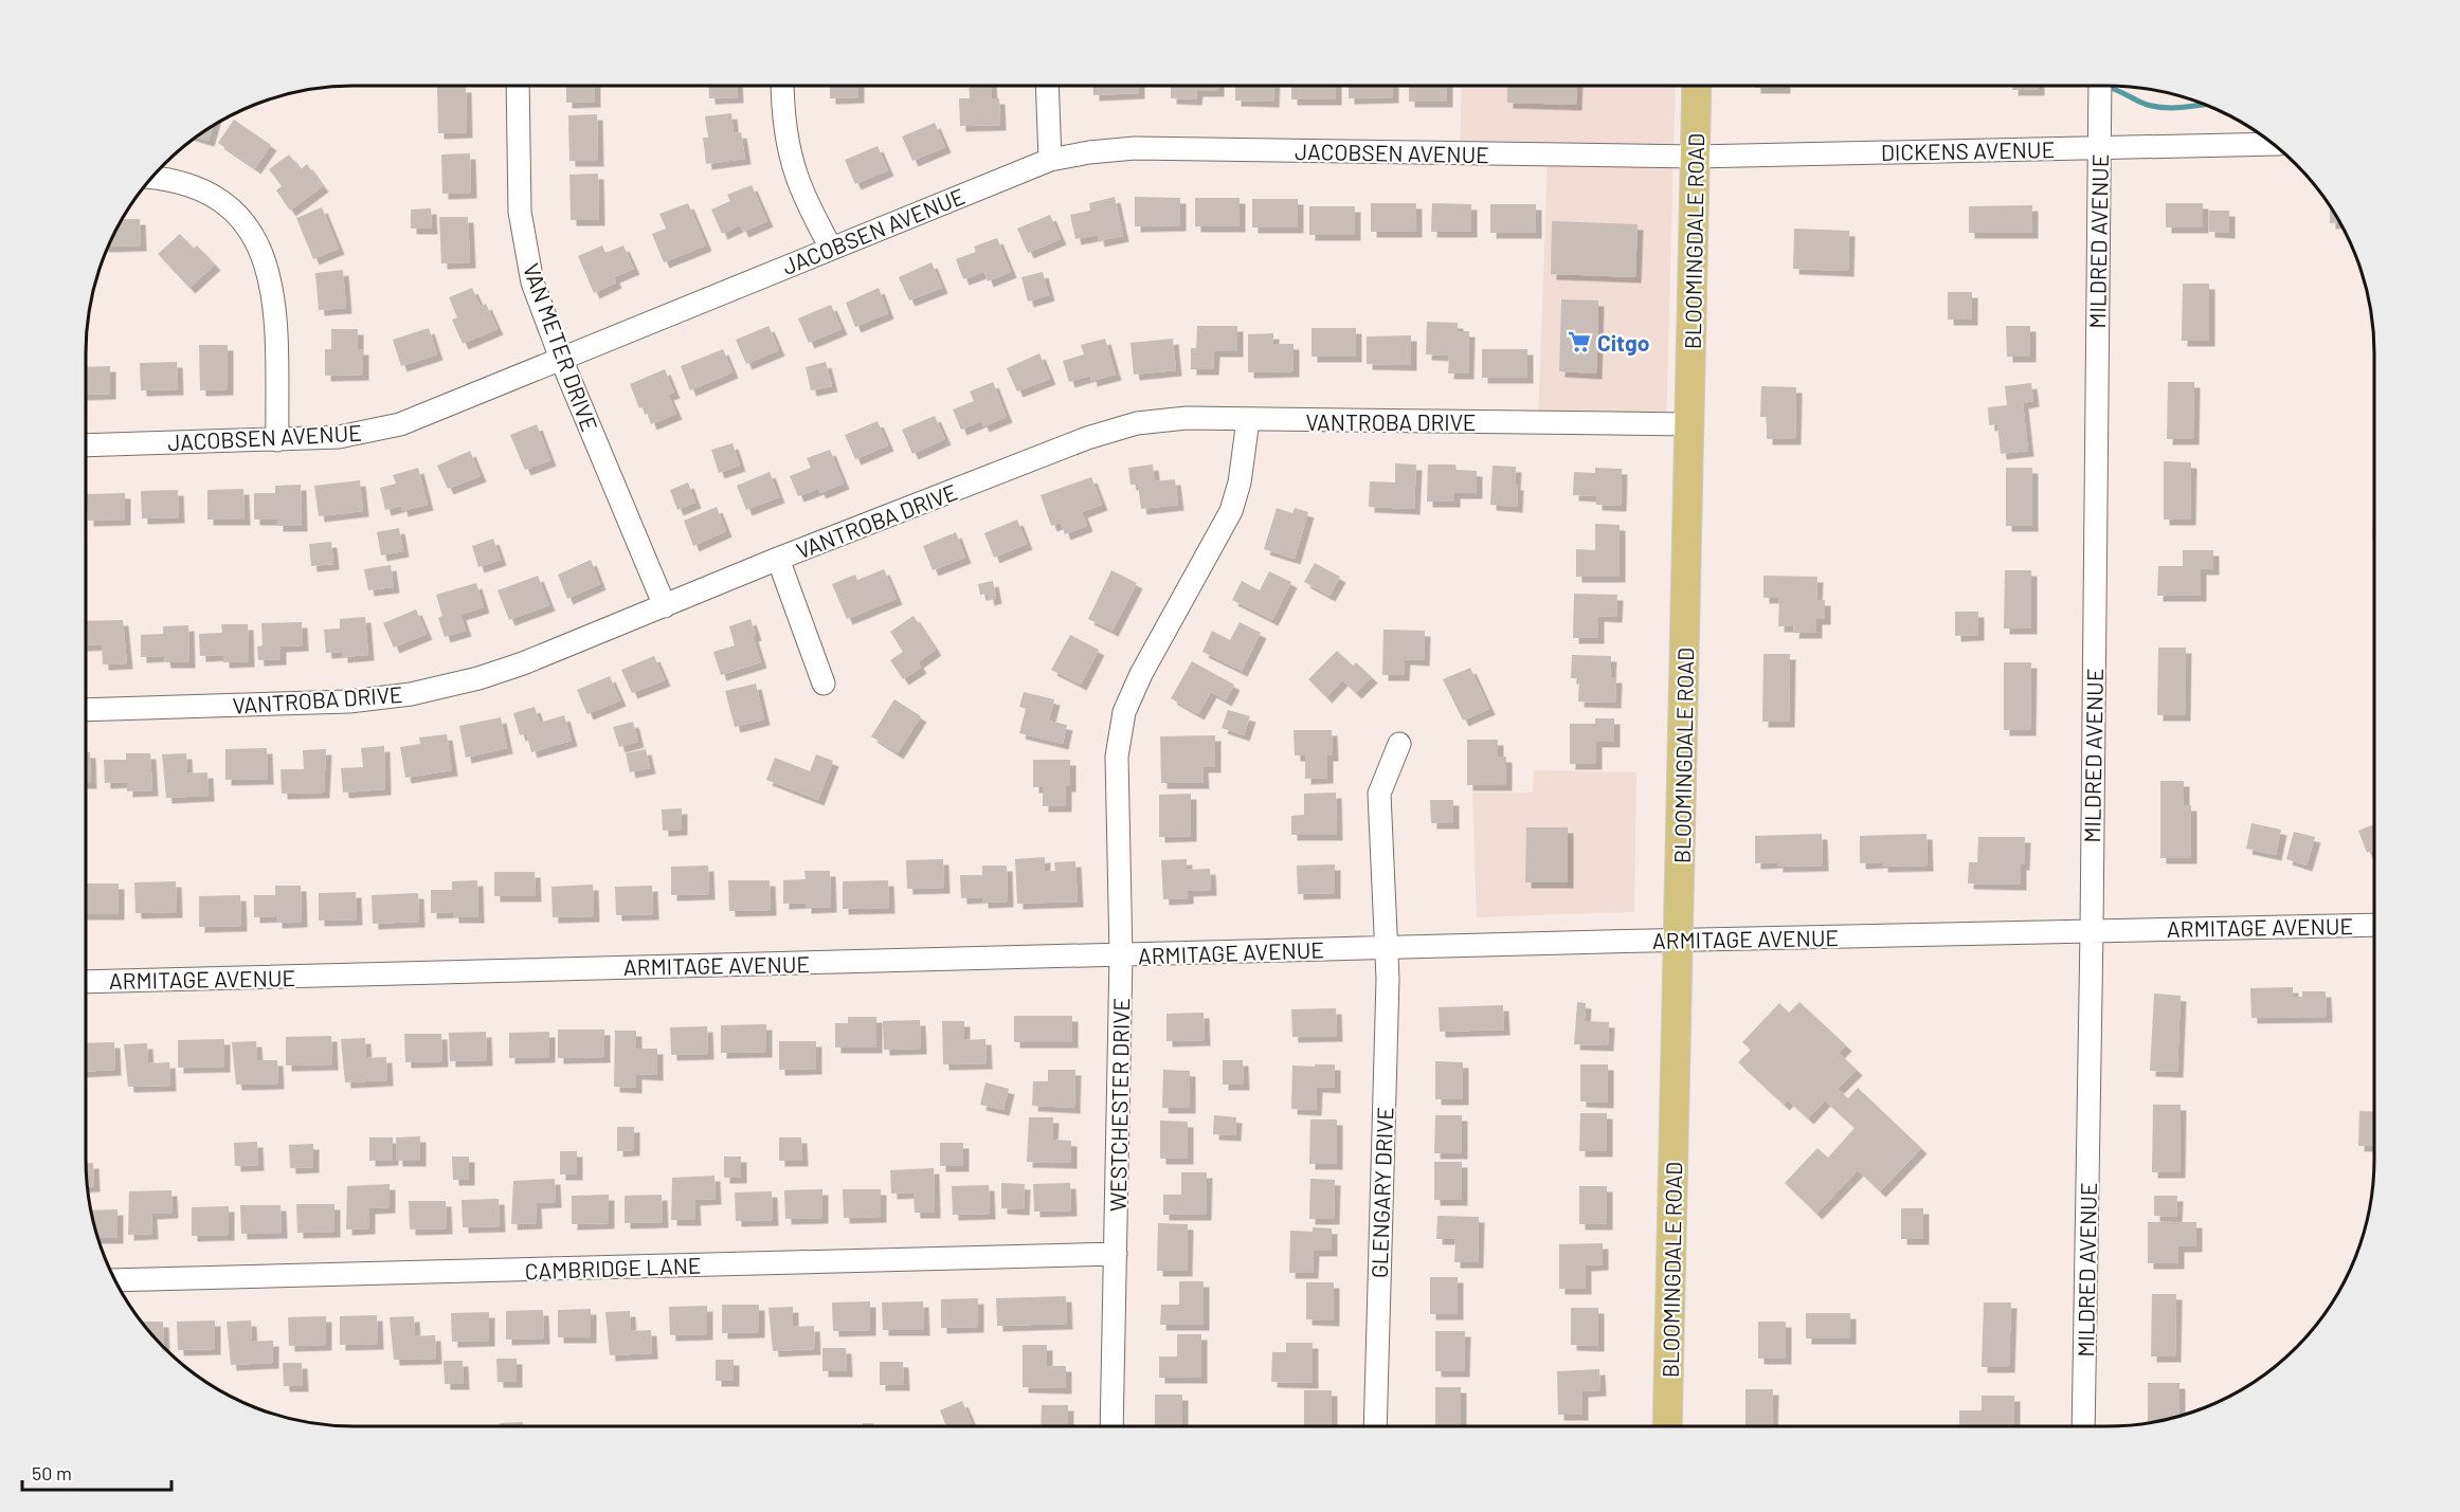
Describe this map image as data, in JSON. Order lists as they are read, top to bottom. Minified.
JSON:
{"streets":{"main road":["BLOOMINGDALE ROAD"],"street":["DICKENS AVENUE","JACOBSEN AVENUE","MILDRED AVENUE","VAN METER DRIVE","VANTROBA DRIVE","ARMITAGE AVENUE","WESTCHESTER DRIVE","GLENGARY DRIVE","CAMBRIDGE LANE"]},"crossings":[["DICKENS AVENUE","JACOBSEN AVENUE"],["DICKENS AVENUE","BLOOMINGDALE ROAD"],["DICKENS AVENUE","MILDRED AVENUE"],["JACOBSEN AVENUE","BLOOMINGDALE ROAD"],["JACOBSEN AVENUE","VAN METER DRIVE"],["BLOOMINGDALE ROAD","VANTROBA DRIVE"],["BLOOMINGDALE ROAD","ARMITAGE AVENUE"],["MILDRED AVENUE","ARMITAGE AVENUE"],["VAN METER DRIVE","VANTROBA DRIVE"],["VANTROBA DRIVE","WESTCHESTER DRIVE"],["ARMITAGE AVENUE","WESTCHESTER DRIVE"],["ARMITAGE AVENUE","GLENGARY DRIVE"],["WESTCHESTER DRIVE","CAMBRIDGE LANE"]],"places":{"supermarket":["Citgo"]},"scale_bar":"50 m"}
